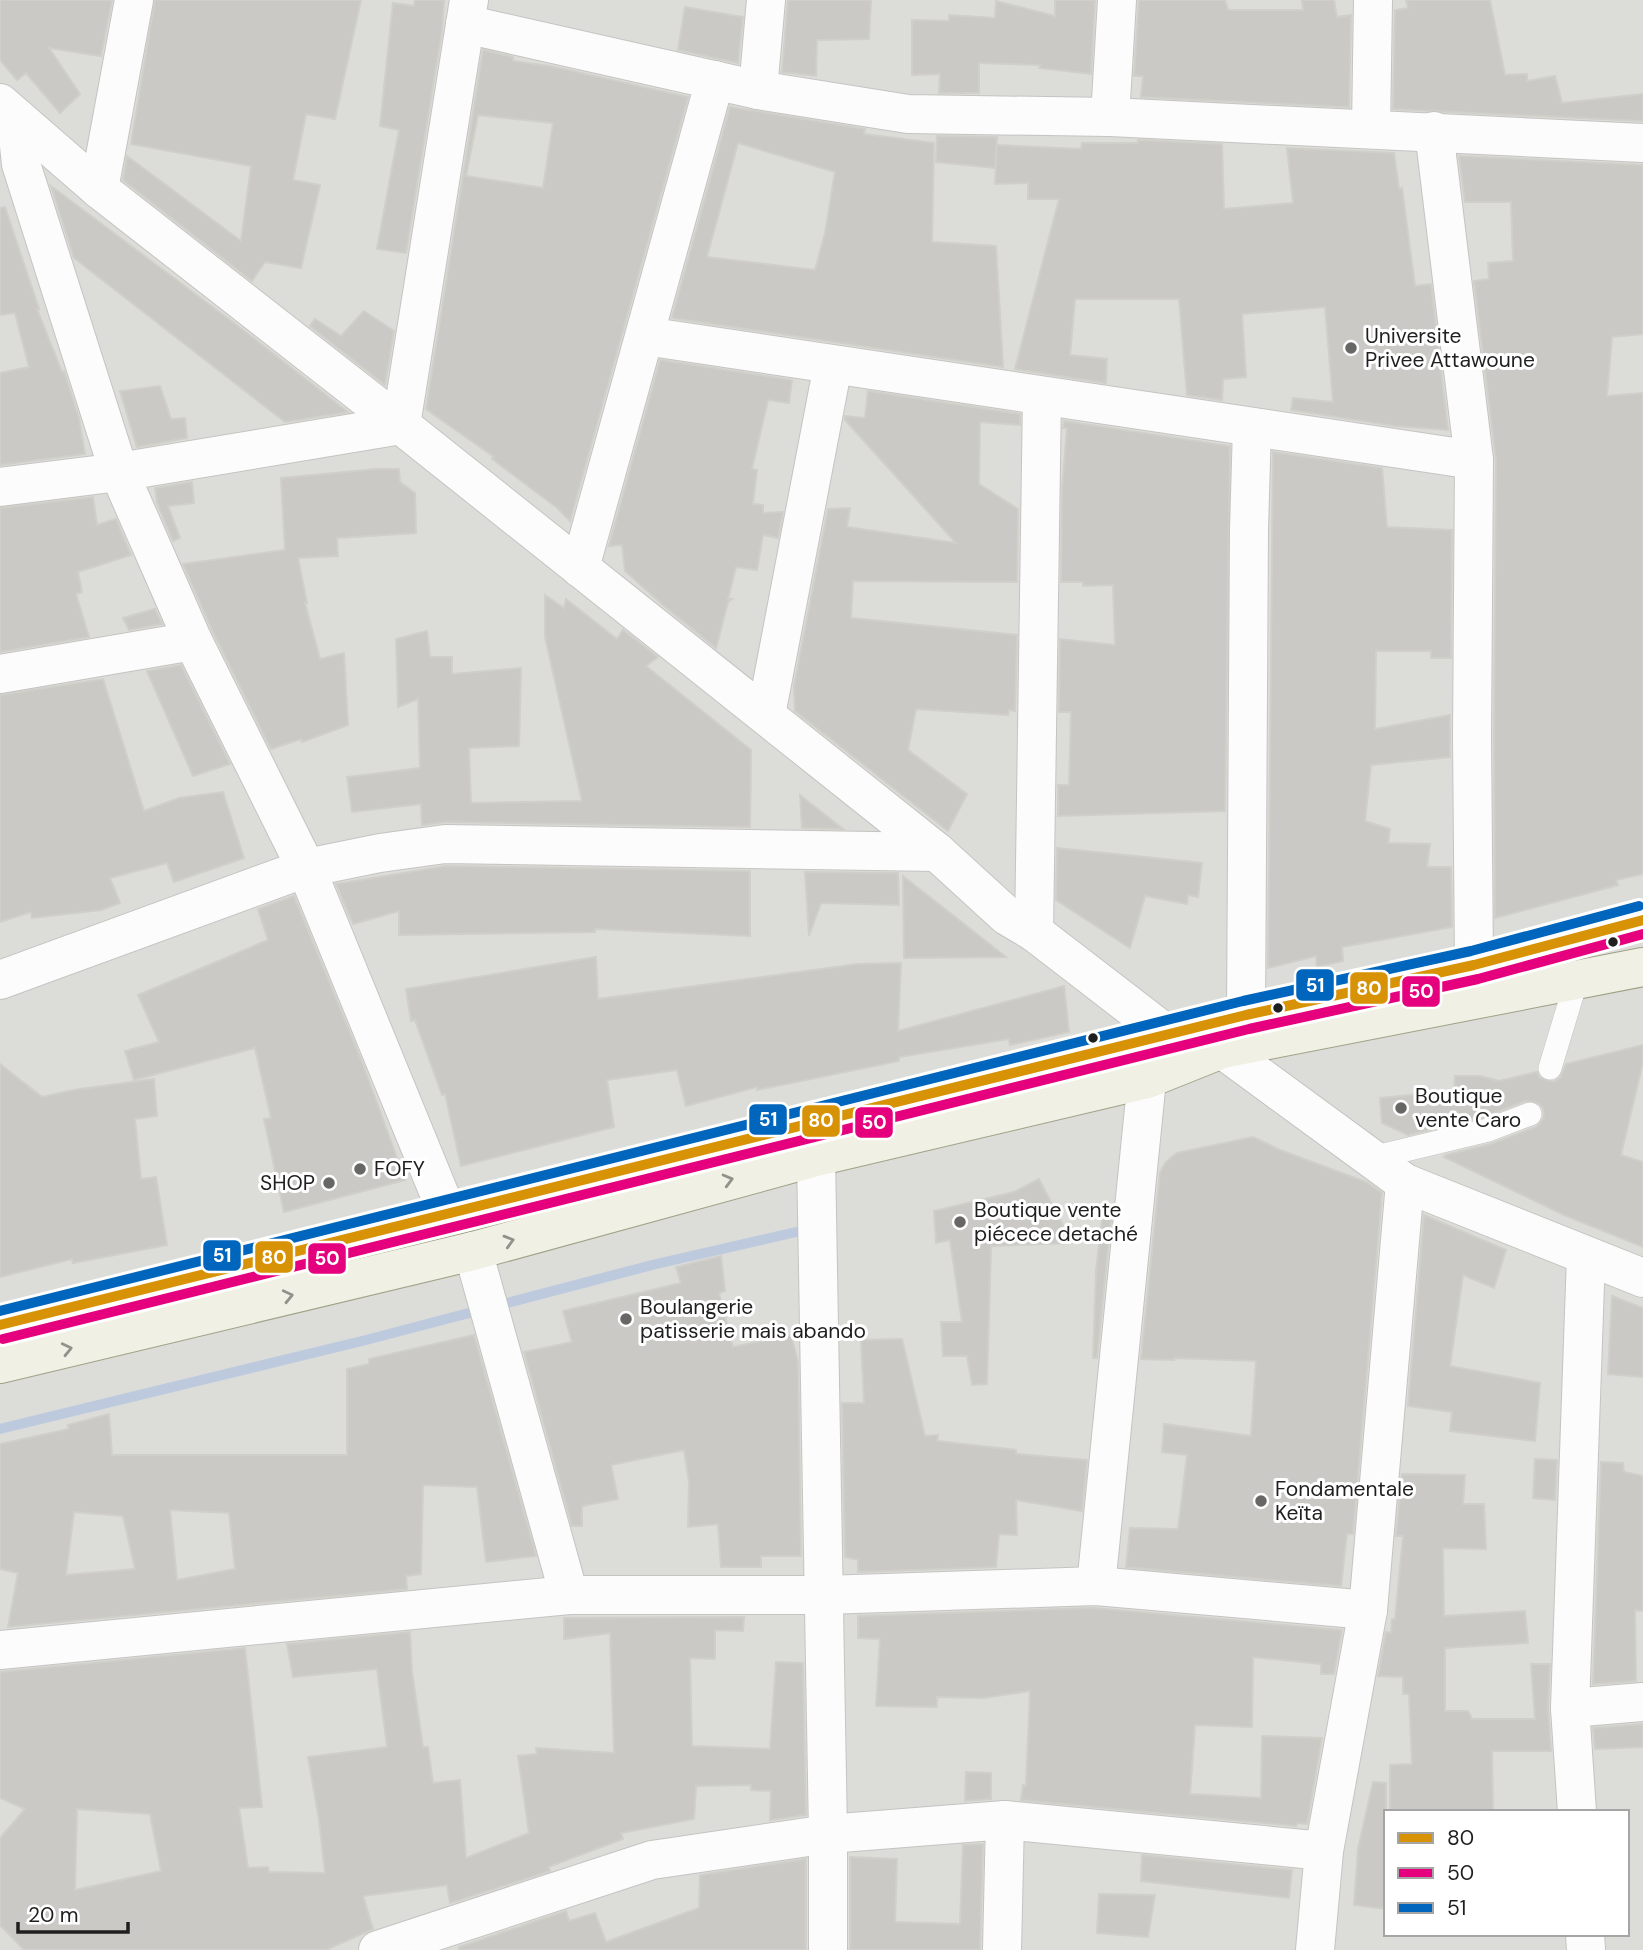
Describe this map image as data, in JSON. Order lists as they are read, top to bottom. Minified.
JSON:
{"places":["Universite Privee Attawoune","Boutique vente Caro","FOFY","SHOP","Boutique vente piécece detaché","Boulangerie patisserie mais abando","Fondamentale Keïta"],"lines":["transit line 51","transit line 80","transit line 50"],"legend":["80","50","51"],"scale_bar":"20 m"}
